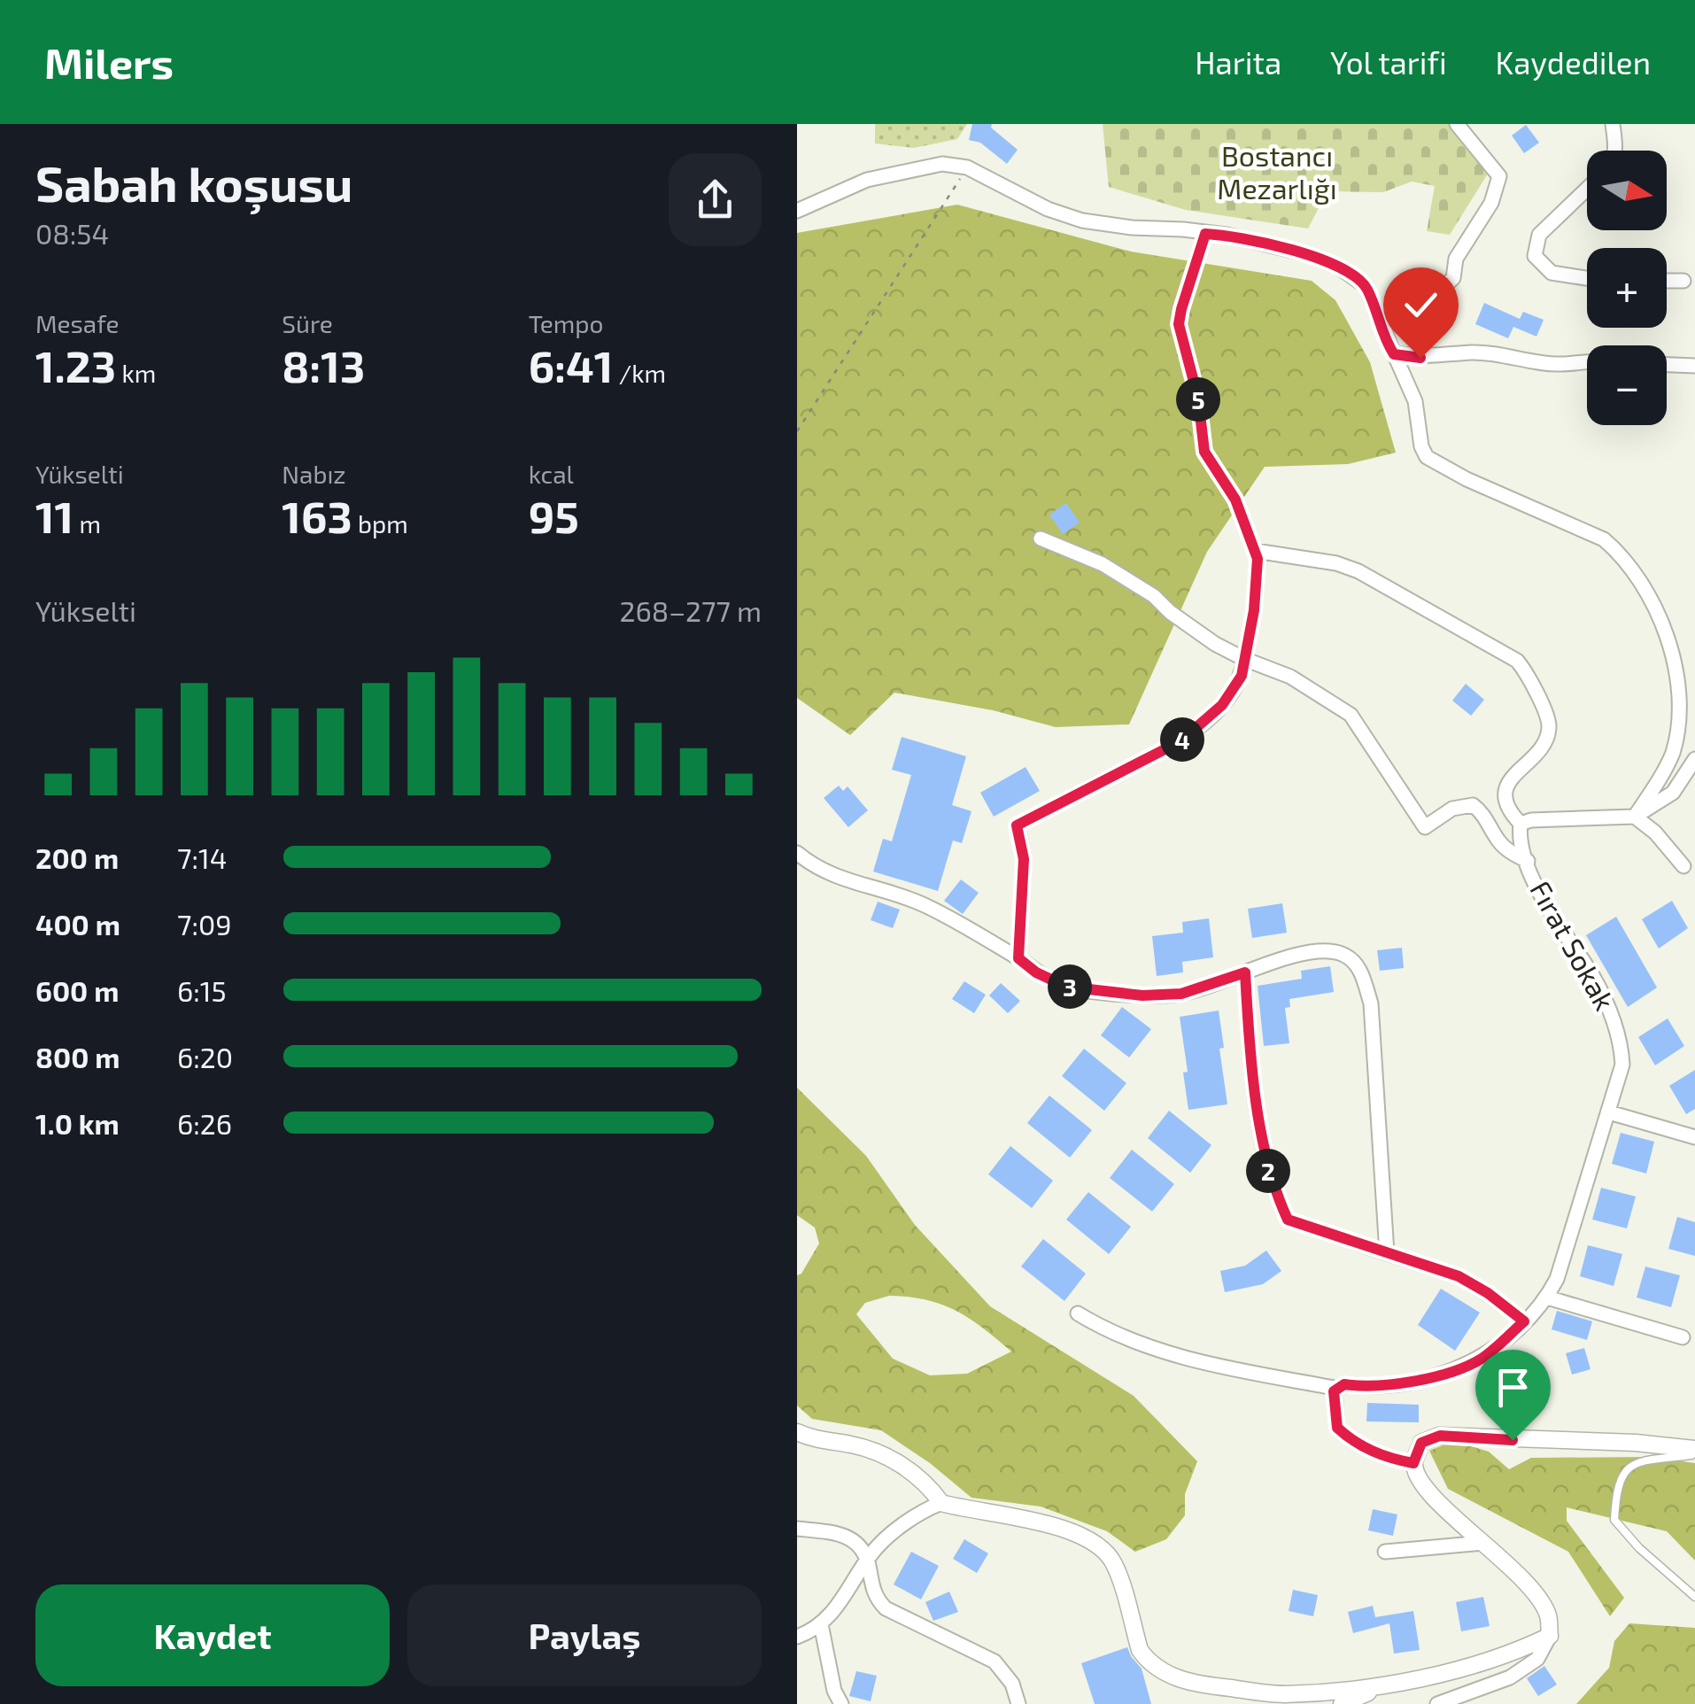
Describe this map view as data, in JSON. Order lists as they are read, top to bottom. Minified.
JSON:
{"streets":{"street":["Fırat Sokak"]},"parks":["Bostancı Mezarlığı"],"north":"right","page":{"header":"Milers","nav":["Harita","Yol tarifi","Kaydedilen"],"heading":["Sabah koşusu","08:54"],"map_buttons":["+","−"],"stats":[["Mesafe","1.23 km"],["Süre","8:13"],["Tempo","6:41 /km"],["Yükselti","11 m"],["Nabız","163 bpm"],["kcal","95"]],"pins":["5","4","3","2"],"chart":["Yükselti","268–277 m"],"list":[{"name":"200 m","note":"7:14"},{"name":"400 m","note":"7:09"},{"name":"600 m","note":"6:15"},{"name":"800 m","note":"6:20"},{"name":"1.0 km","note":"6:26"}],"buttons":["Kaydet","Paylaş"]}}
